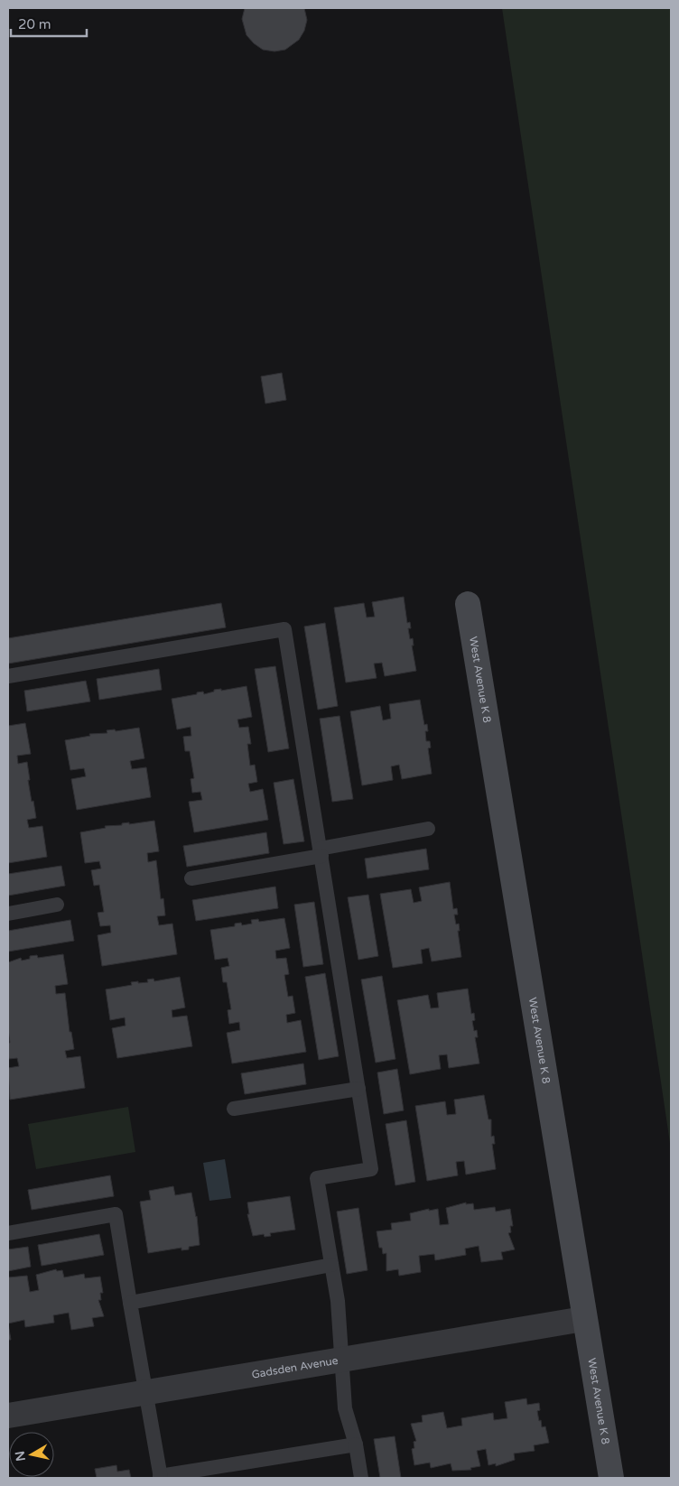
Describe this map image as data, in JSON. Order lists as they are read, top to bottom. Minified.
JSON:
{"streets":{"street":["West Avenue K 8","Gadsden Avenue"]},"crossings":[["West Avenue K 8","Gadsden Avenue"]],"scale_bar":"20 m","north":"left"}
